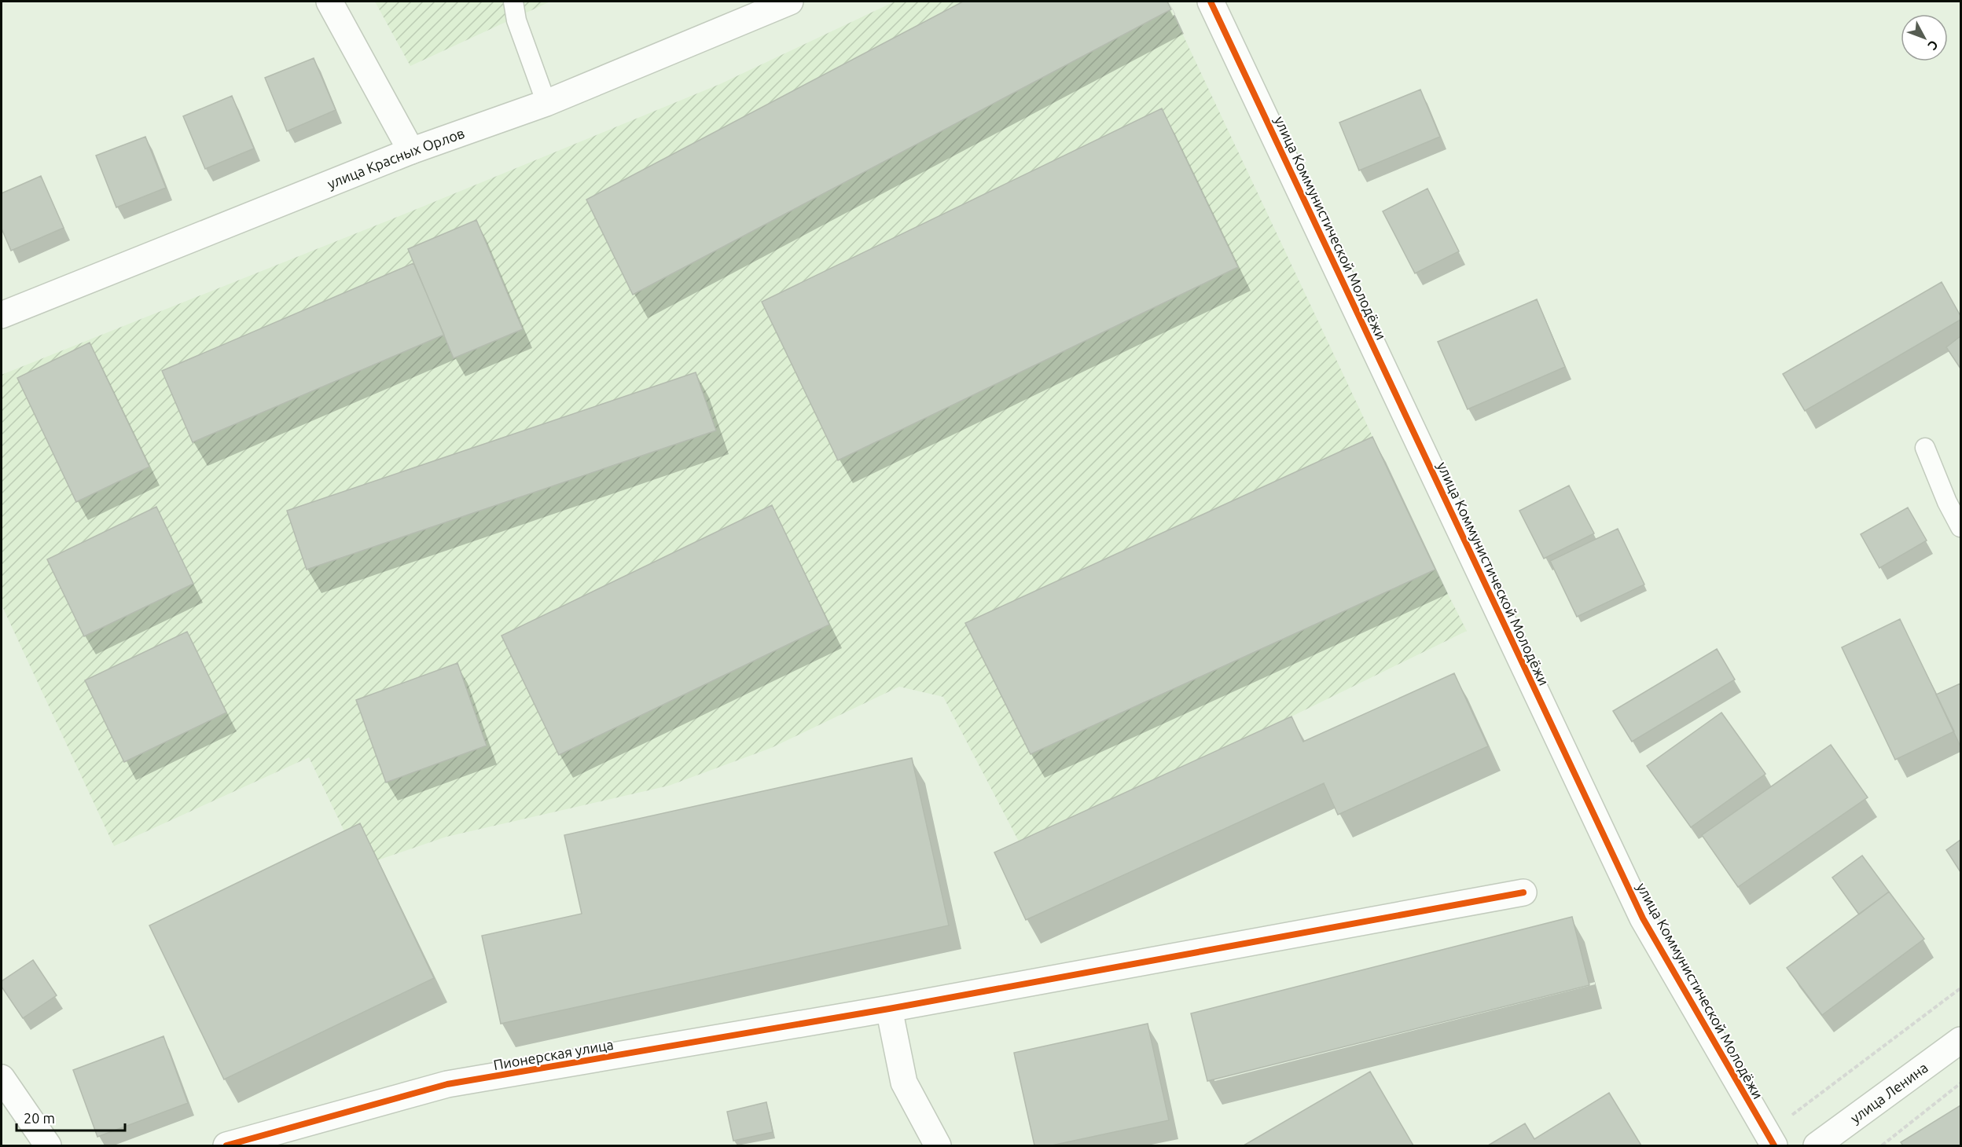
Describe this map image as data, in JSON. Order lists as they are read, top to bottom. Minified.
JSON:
{"streets":{"street":["улица Красных Орлов","улица Коммунистической Молодёжи","Пионерская улица","улица Ленина"]},"scale_bar":"20 m","north":"bottom right"}
